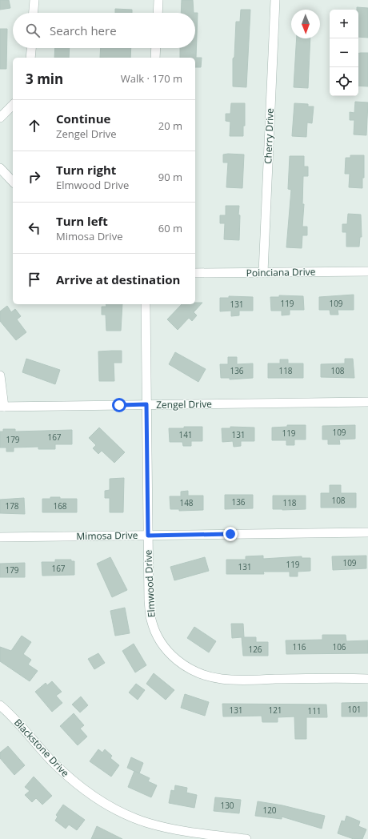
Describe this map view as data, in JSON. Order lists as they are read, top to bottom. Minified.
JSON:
{"streets":{"street":["Cherry Drive","Poinciana Drive","Zengel Drive","Mimosa Drive","Elmwood Drive","Blackstone Drive"]},"crossings":[["Cherry Drive","Poinciana Drive"],["Zengel Drive","Elmwood Drive"],["Mimosa Drive","Elmwood Drive"]],"house_numbers":["119","109","131","136","118","108","109","119","141","131","167","179","108","136","148","118","178","168","109","119","131","167","179","116","106","126","101","131","121","111","130","120"],"north":"bottom","page":{"map_buttons":["+","−"],"search":"Search here","heading":["3 min","Walk · 170 m"],"list":[["Continue","Zengel Drive","20 m"],["Turn right","Elmwood Drive","90 m"],["Turn left","Mimosa Drive","60 m"],"Arrive at destination"]}}
